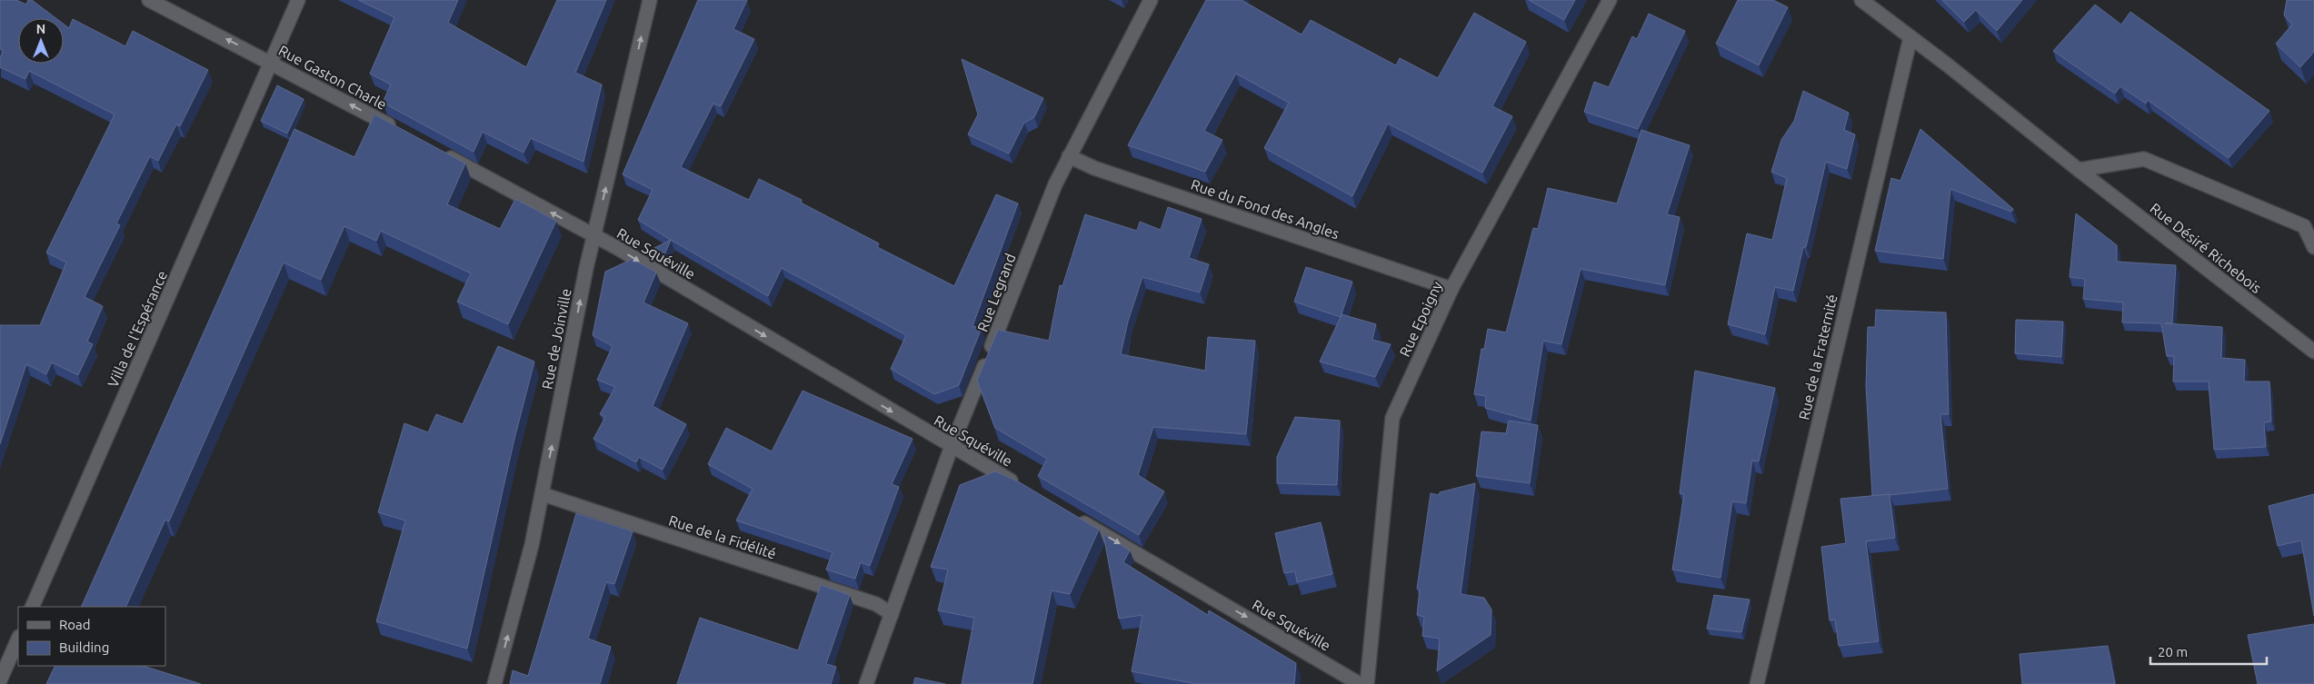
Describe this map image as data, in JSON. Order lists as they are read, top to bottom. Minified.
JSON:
{"streets":{"street":["Rue Gaston Charle","Rue du Fond des Angles","Rue Désiré Richebois","Rue Squéville","Rue Legrand","Rue Epoigny","Villa de l'Espérance","Rue de Joinville","Rue de la Fraternité","Rue de la Fidélité"]},"crossings":[["Rue Gaston Charle","Villa de l'Espérance"],["Rue du Fond des Angles","Rue Legrand"],["Rue du Fond des Angles","Rue Epoigny"],["Rue Désiré Richebois","Rue de la Fraternité"],["Rue Squéville","Rue Legrand"],["Rue Squéville","Rue de Joinville"],["Rue Legrand","Rue de la Fidélité"],["Rue de Joinville","Rue de la Fidélité"]],"one_way":["Rue Gaston Charle","Rue Squéville","Rue de Joinville"],"legend":["Road","Building"],"scale_bar":"20 m","north":"top"}
